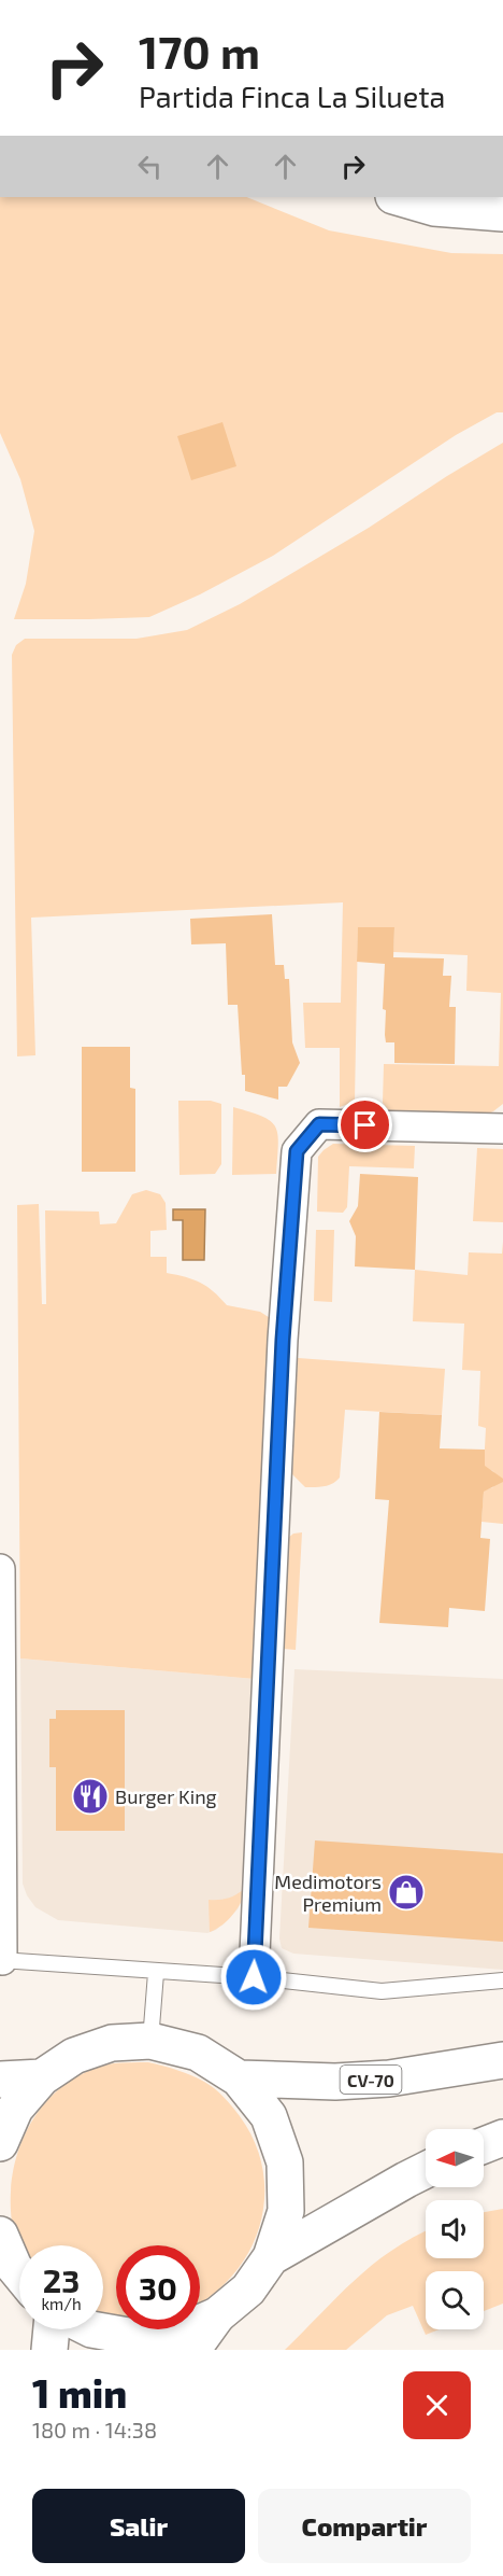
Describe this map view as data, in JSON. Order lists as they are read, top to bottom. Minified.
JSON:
{"streets":{"main road":["CV-70"]},"places":{"restaurant":["Burger King"],"shop":["Medimotors Premium"]},"north":"left","page":{"turn":["170 m","Partida Finca La Silueta"],"speed":"23 km/h","limit":"30","heading":["1 min","180 m · 14:38"],"buttons":["Salir","Compartir"]}}
